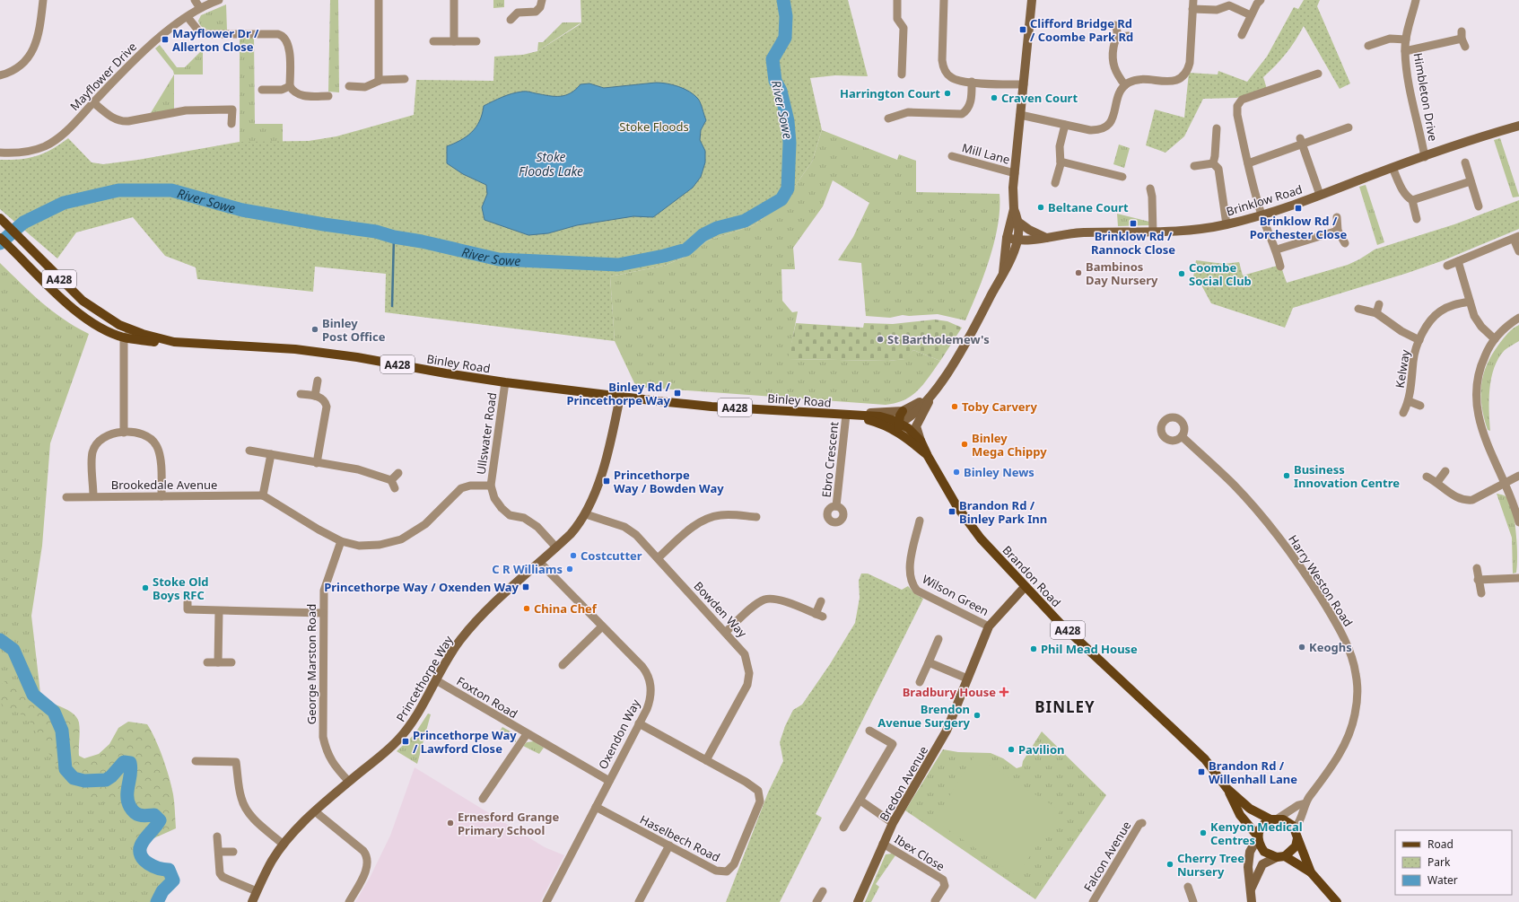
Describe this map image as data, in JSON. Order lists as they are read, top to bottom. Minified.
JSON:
{"streets":{"main road":["Brinklow Road","A428","Binley Road","Brandon Road","Princethorpe Way","Bredon Avenue"],"street":["Mayflower Drive","Himbleton Drive","Mill Lane","Kelway","Ullswater Road","Ebro Crescent","Brookedale Avenue","Harry Weston Road","Wilson Green","Bowden Way","George Marston Road","Foxton Road","Oxendon Way","Haselbech Road","Ibex Close","Falcon Avenue"]},"crossings":[["Himbleton Drive","Brinklow Road"],["A428","Binley Road"],["Binley Road","Ullswater Road"],["Binley Road","Ebro Crescent"],["Binley Road","Brandon Road"],["Binley Road","Princethorpe Way"],["Ullswater Road","Brookedale Avenue"],["Ullswater Road","George Marston Road"],["Brandon Road","Harry Weston Road"],["Brandon Road","Bredon Avenue"],["Wilson Green","Bredon Avenue"],["Bowden Way","Princethorpe Way"],["Bowden Way","Haselbech Road"],["George Marston Road","Princethorpe Way"],["Princethorpe Way","Foxton Road"],["Princethorpe Way","Oxendon Way"],["Foxton Road","Oxendon Way"],["Oxendon Way","Haselbech Road"],["Bredon Avenue","Ibex Close"]],"districts":["BINLEY"],"water":["River Sowe","Stoke Floods Lake"],"parks":["Stoke Floods"],"places":{"transit":["Clifford Bridge Rd / Coombe Park Rd","Mayflower Dr / Allerton Close","Brinklow Rd / Porchester Close","Brinklow Rd / Rannock Close","Binley Rd / Princethorpe Way","Princethorpe Way / Bowden Way","Brandon Rd / Binley Park Inn","Princethorpe Way / Oxenden Way","Princethorpe Way / Lawford Close","Brandon Rd / Willenhall Lane"],"other":["Harrington Court","Craven Court","Beltane Court","Bambinos Day Nursery","Coombe Social Club","Binley Post Office","St Bartholemew's","Toby Carvery","Binley Mega Chippy","Binley News","Business Innovation Centre","Costcutter","C R Williams","Stoke Old Boys RFC","China Chef","Keoghs","Phil Mead House","Brendon Avenue Surgery","Pavilion","Ernesford Grange Primary School","Kenyon Medical Centres","Cherry Tree Nursery"],"health":["Bradbury House"]},"legend":["Road","Park","Water"]}
